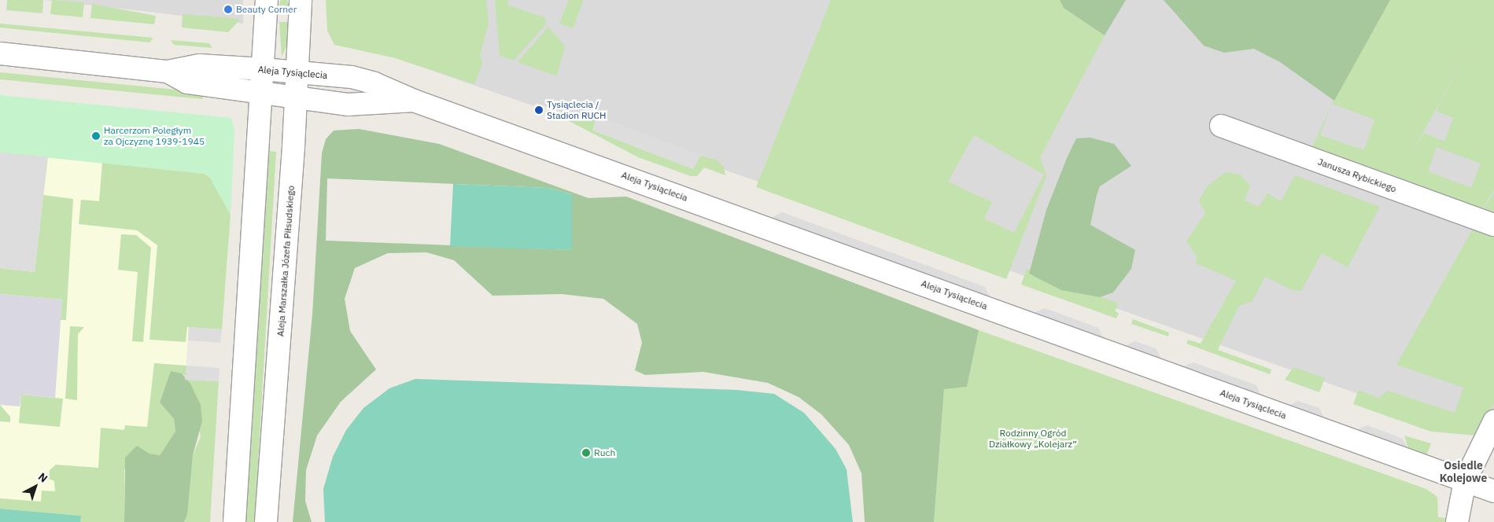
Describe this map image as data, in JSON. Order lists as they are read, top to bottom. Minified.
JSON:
{"streets":{"street":["Aleja Tysiąclecia","Janusza Rybickiego","Aleja Marszałka Józefa Piłsudskiego"]},"crossings":[["Aleja Tysiąclecia","Aleja Marszałka Józefa Piłsudskiego"]],"districts":["Osiedle Kolejowe"],"parks":["Rodzinny Ogród Działkowy „Kolejarz”"],"places":["Beauty Corner","Tysiąclecia / Stadion RUCH","Harcerzom Poległym za Ojczyznę 1939-1945","Ruch"],"north":"top right"}
